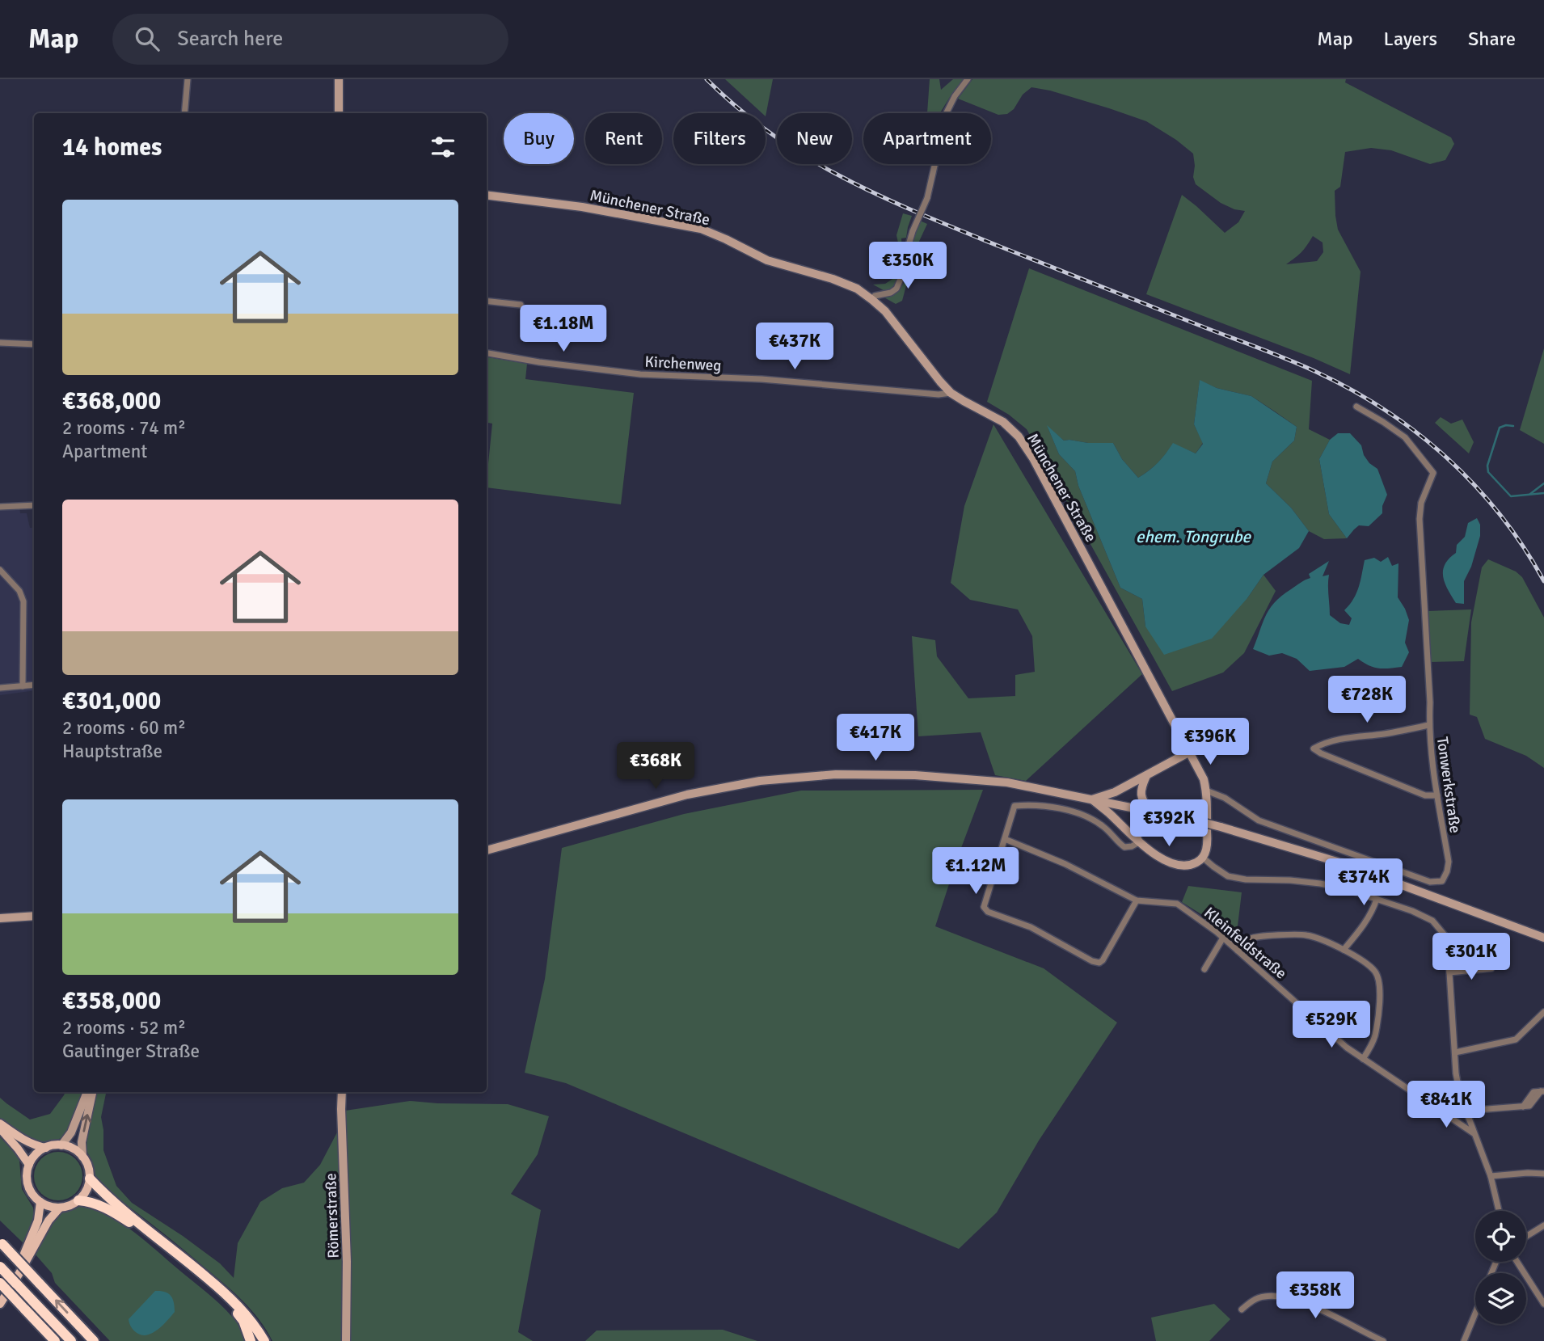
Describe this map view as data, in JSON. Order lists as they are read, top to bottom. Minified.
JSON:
{"streets":{"street":["Münchener Straße","Kirchenweg","Tonwerkstraße","Kleinfeldstraße","Römerstraße"]},"crossings":[["Münchener Straße","Kirchenweg"],["Münchener Straße","Tonwerkstraße"]],"water":["ehem. Tongrube"],"page":{"header":"Map","search":"Search here","nav":["Map","Layers","Share"],"chip":["Buy","Rent","Filters","New","Apartment"],"heading":"14 homes","list":[{"name":"€368,000","note":"2 rooms · 74 m² · Apartment"},{"name":"€301,000","note":"2 rooms · 60 m² · Hauptstraße"},{"name":"€358,000","note":"2 rooms · 52 m² · Gautinger Straße"}],"price":["€350K","€1.18M","€437K","€728K","€417K","€396K","€368K","€392K","€1.12M","€374K","€301K","€529K","€841K","€358K"]}}
